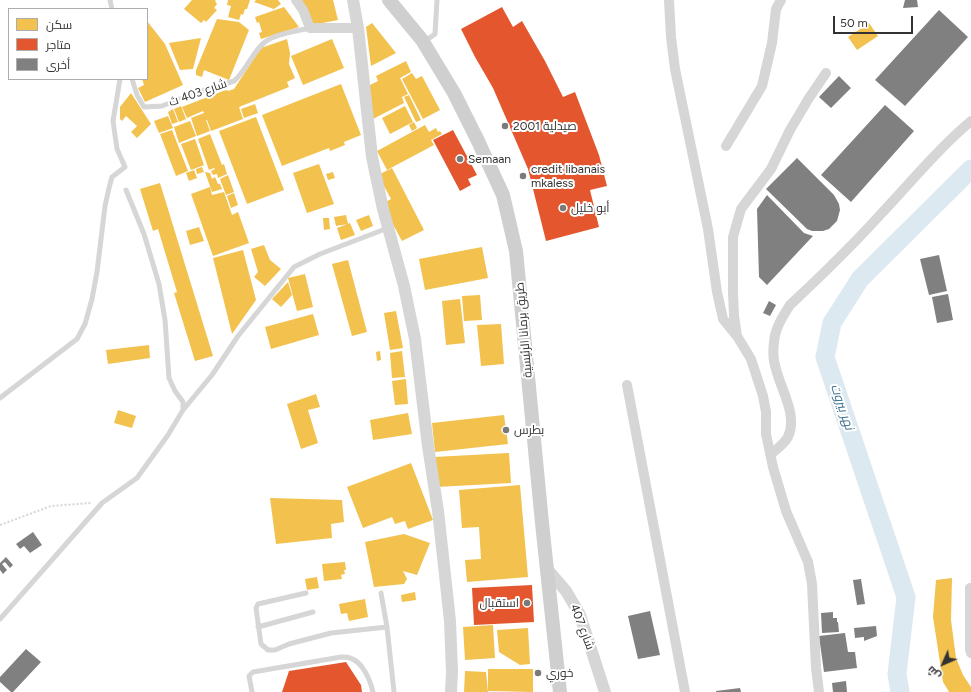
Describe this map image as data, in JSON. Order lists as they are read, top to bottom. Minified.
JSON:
{"streets":{"main road":["طريق برمانا الرئيسية"],"street":["شارع 403 ث","شارع 407"]},"crossings":[["طريق برمانا الرئيسية","شارع 407"]],"water":["نهر بيروت"],"places":["صيدلية 2001","Semaan","credit libanais mkaless","أبو خليل","بطرس","استقبال","خوري"],"legend":["سكن","متاجر","أخرى"],"scale_bar":"50 m","north":"bottom left"}
